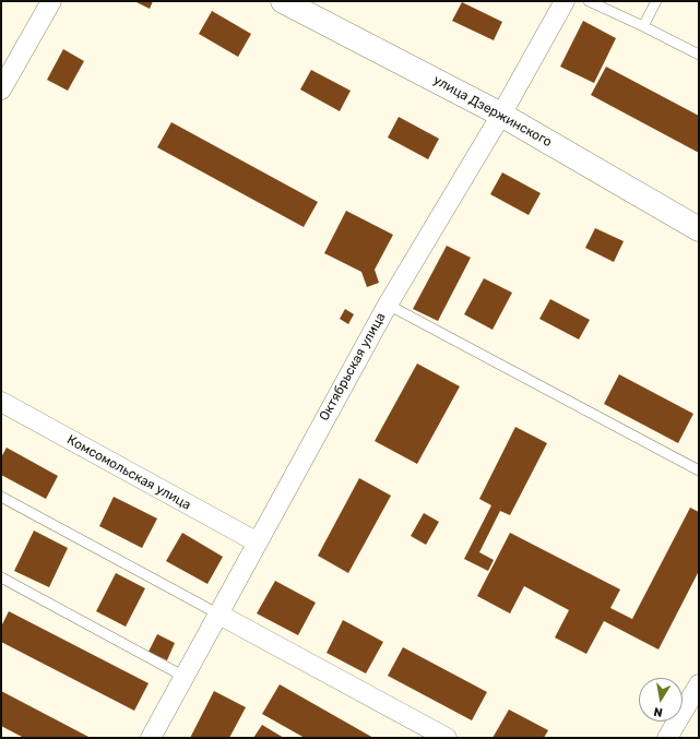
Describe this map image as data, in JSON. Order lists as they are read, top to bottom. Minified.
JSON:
{"streets":{"street":["улица Дзержинского","Октябрьская улица","Комсомольская улица"]},"crossings":[["улица Дзержинского","Октябрьская улица"],["Октябрьская улица","Комсомольская улица"]],"north":"bottom"}
